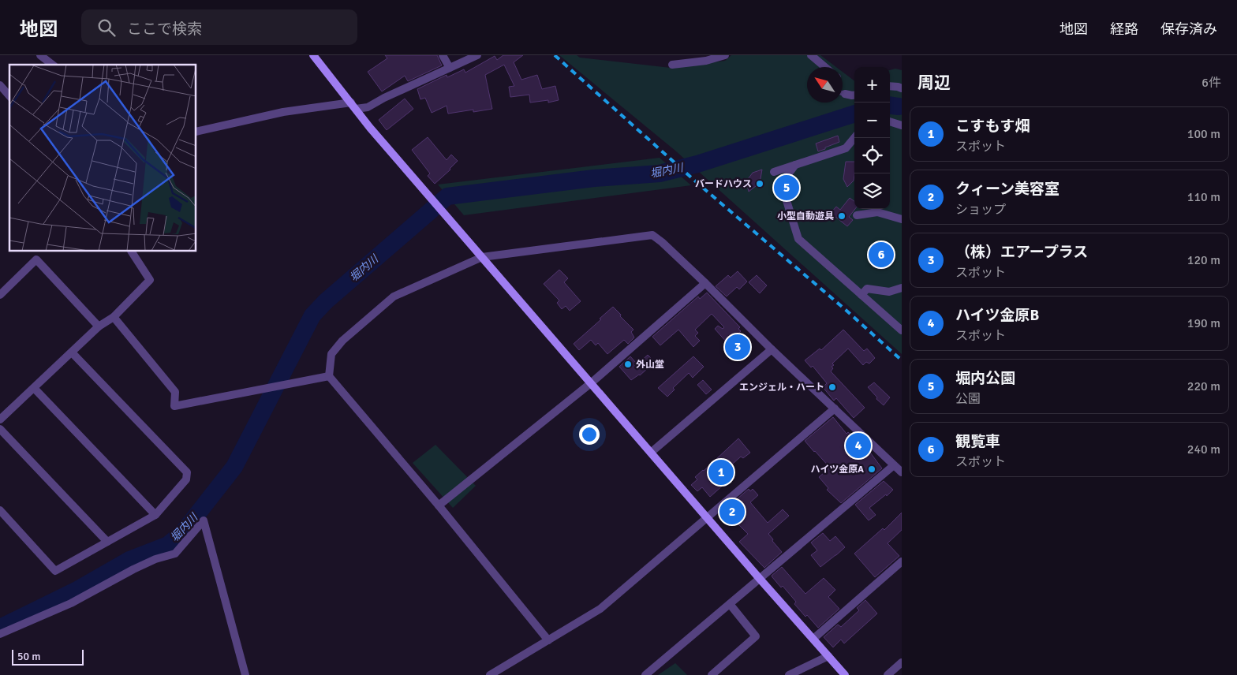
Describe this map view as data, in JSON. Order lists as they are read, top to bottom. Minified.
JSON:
{"water":["堀内川"],"places":["バードハウス","小型自動遊具","外山堂","エンジェル・ハート","ハイツ金原A"],"scale_bar":"50 m","north":"top left","page":{"header":"地図","search":"ここで検索","nav":["地図","経路","保存済み"],"heading":["周辺","6件"],"map_buttons":["+","−"],"list":[{"mark":"1","name":"こすもす畑","note":"スポット","value":"100 m"},{"mark":"2","name":"クィーン美容室","note":"ショップ","value":"110 m"},{"mark":"3","name":"（株）エアープラス","note":"スポット","value":"120 m"},{"mark":"4","name":"ハイツ金原B","note":"スポット","value":"190 m"},{"mark":"5","name":"堀内公園","note":"公園","value":"220 m"},{"mark":"6","name":"観覧車","note":"スポット","value":"240 m"}],"pins":["5","6","3","4","1","2"],"scale":"50 m"}}
